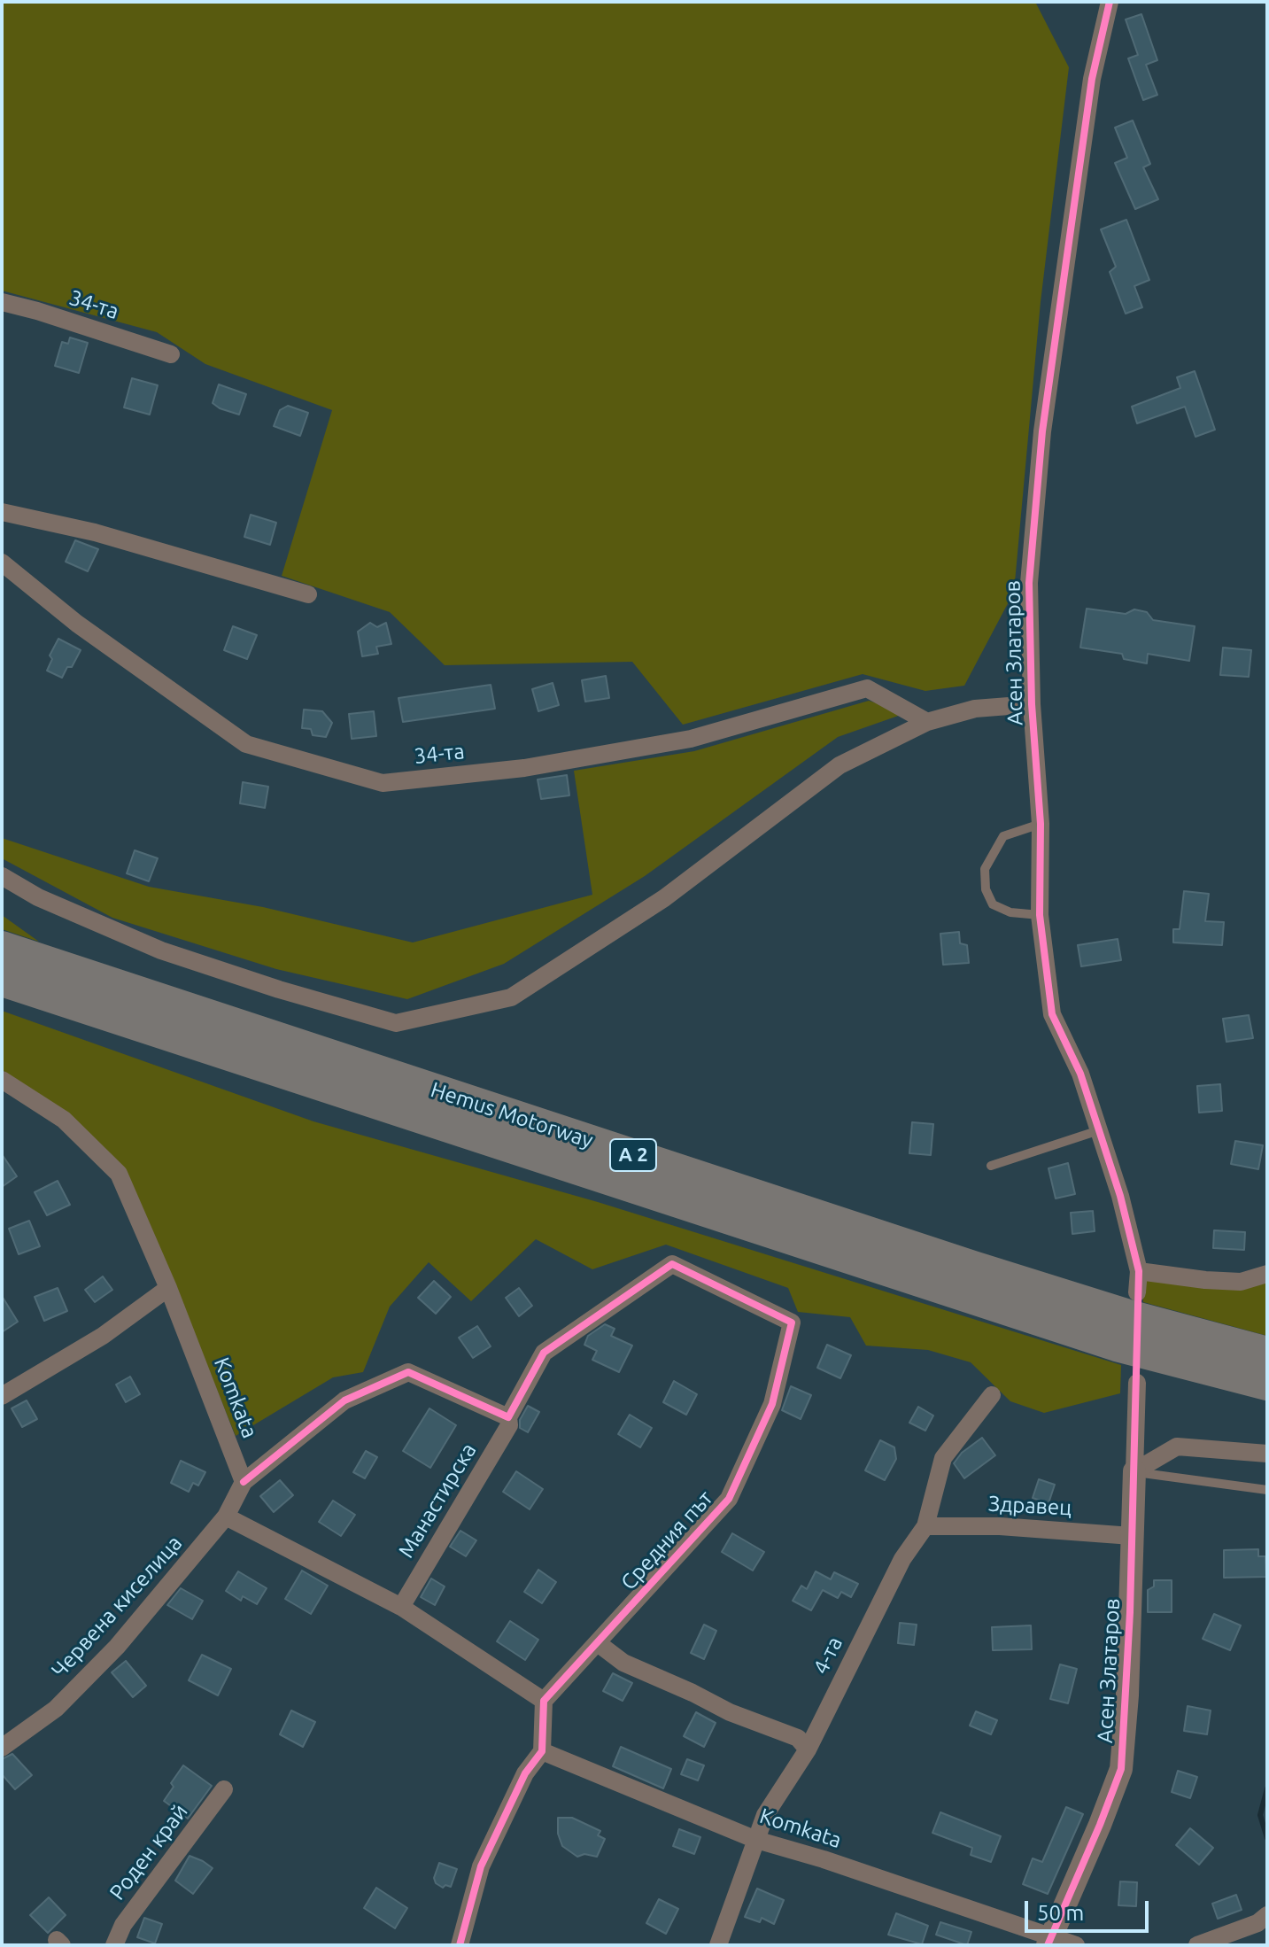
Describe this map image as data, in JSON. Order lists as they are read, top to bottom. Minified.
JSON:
{"streets":{"highway":["Hemus Motorway","A 2"],"street":["34-та","Асен Златаров","Komkata","Манастирска","Здравец","Средния път","Червена киселица","4-та","Роден край"]},"crossings":[["Асен Златаров","Komkata"],["Асен Златаров","Здравец"],["Komkata","4-та"],["Манастирска","Средния път"],["Здравец","4-та"]],"scale_bar":"50 m"}
